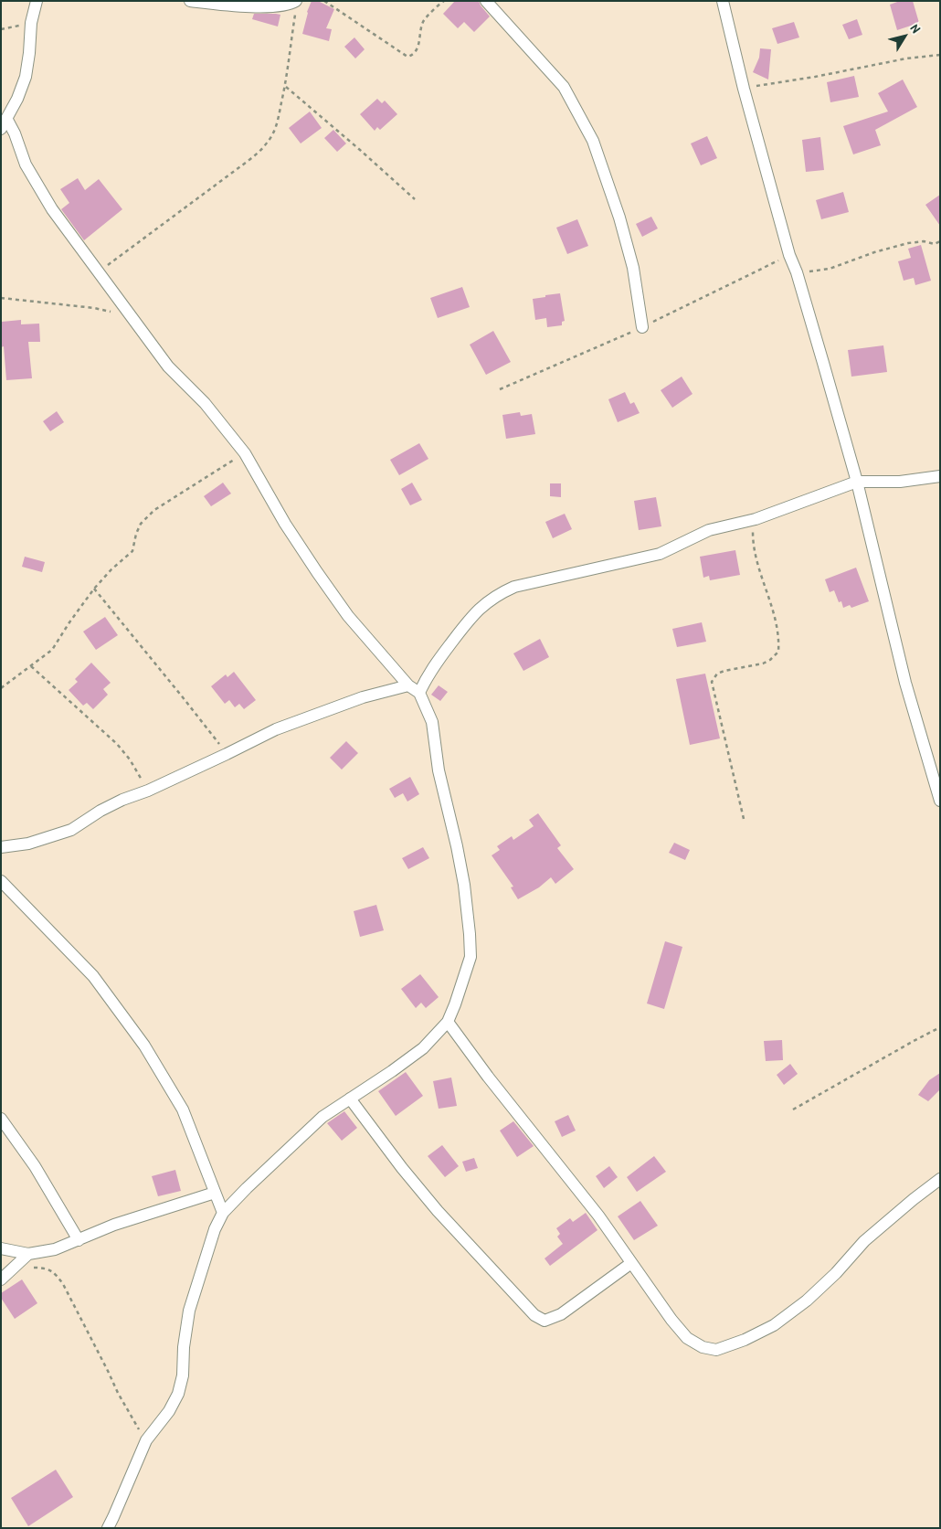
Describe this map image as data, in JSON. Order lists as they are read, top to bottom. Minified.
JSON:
{"north":"top right"}
